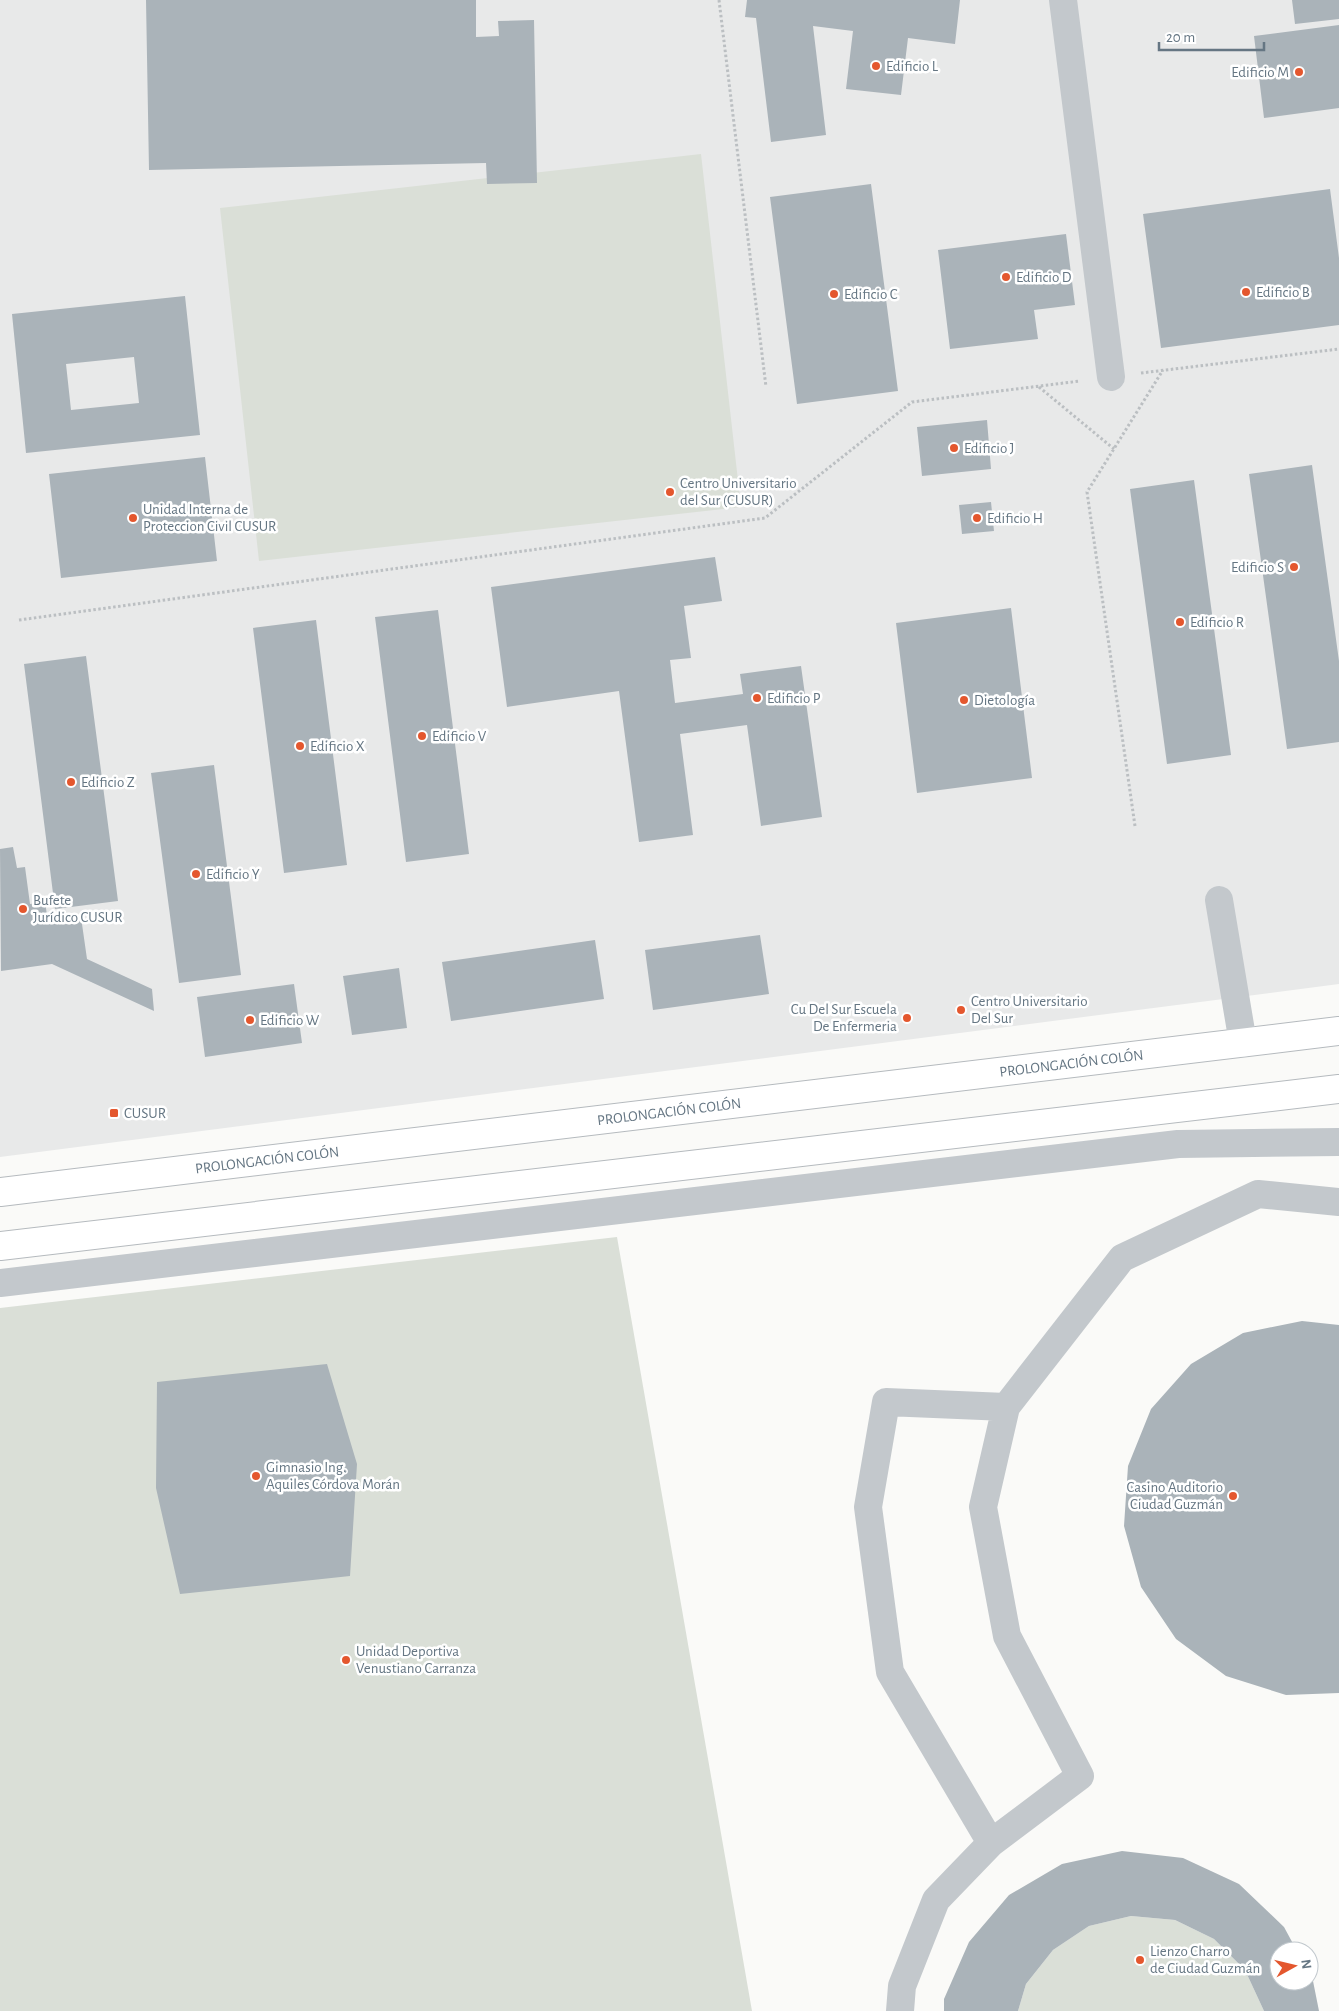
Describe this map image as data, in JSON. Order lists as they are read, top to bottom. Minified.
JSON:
{"streets":{"main road":["PROLONGACIÓN COLÓN"]},"places":{"other":["Edificio L","Edificio M","Edificio D","Edificio B","Edificio C","Edificio J","Centro Universitario del Sur (CUSUR)","Unidad Interna de Proteccion Civil CUSUR","Edificio H","Edificio S","Edificio R","Edificio P","Dietología","Edificio V","Edificio X","Edificio Z","Edificio Y","Bufete Jurídico CUSUR","Centro Universitario Del Sur","Cu Del Sur Escuela De Enfermeria","Edificio W","Gimnasio Ing. Aquiles Córdova Morán","Casino Auditorio Ciudad Guzmán","Unidad Deportiva Venustiano Carranza","Lienzo Charro de Ciudad Guzmán"],"transit":["CUSUR"]},"scale_bar":"20 m","north":"right"}
